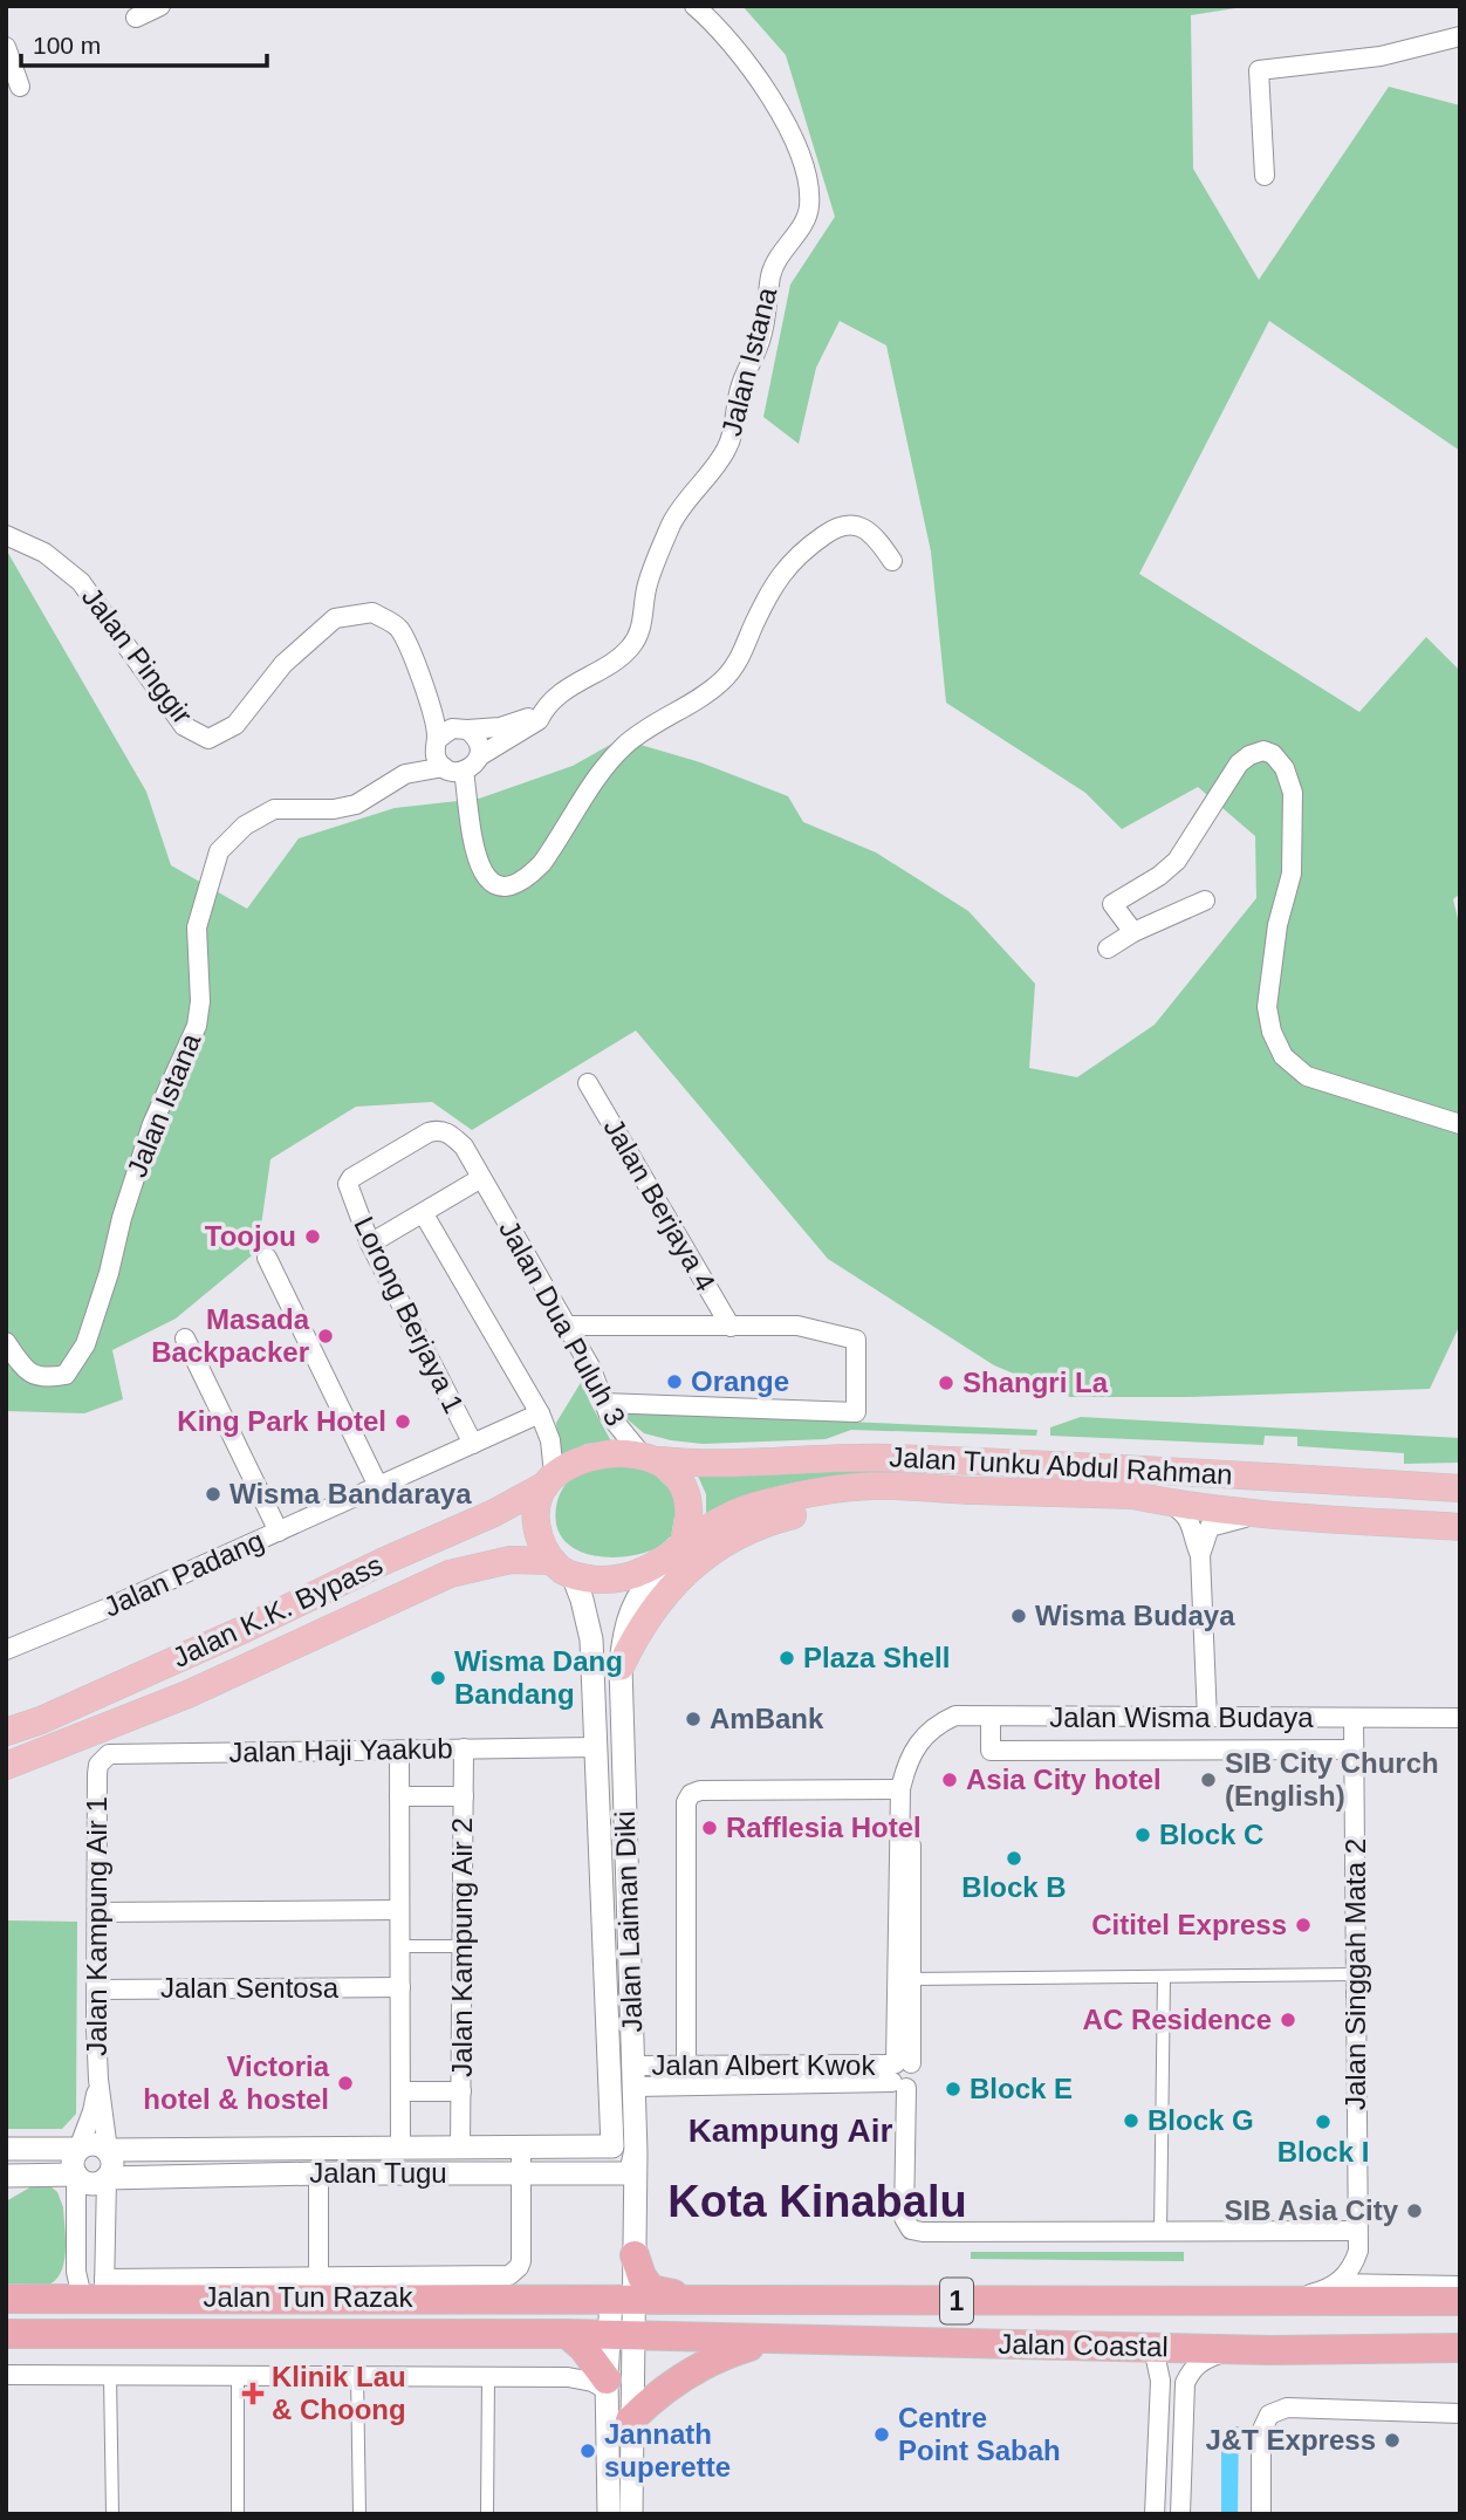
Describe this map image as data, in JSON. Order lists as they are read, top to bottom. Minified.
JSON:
{"streets":{"highway":["Jalan Tun Razak","1","Jalan Coastal"],"main road":["Jalan Tunku Abdul Rahman","Jalan K.K. Bypass"],"street":["Jalan Istana","Jalan Pinggir","Jalan Berjaya 4","Lorong Berjaya 1","Jalan Dua Puluh 3","Jalan Padang","Jalan Wisma Budaya","Jalan Haji Yaakub","Jalan Laiman Diki","Jalan Kampung Air 1","Jalan Kampung Air 2","Jalan Singgah Mata 2","Jalan Sentosa","Jalan Albert Kwok","Jalan Tugu"]},"crossings":[["Jalan Istana","Jalan Pinggir"],["Lorong Berjaya 1","Jalan Dua Puluh 3"],["Lorong Berjaya 1","Jalan Padang"],["Jalan Dua Puluh 3","Jalan Tunku Abdul Rahman"],["Jalan Dua Puluh 3","Jalan K.K. Bypass"],["Jalan Dua Puluh 3","Jalan Laiman Diki"],["Jalan Tunku Abdul Rahman","Jalan K.K. Bypass"],["Jalan Tunku Abdul Rahman","Jalan Laiman Diki"],["Jalan K.K. Bypass","Jalan Laiman Diki"],["Jalan Wisma Budaya","Jalan Singgah Mata 2"],["Jalan Haji Yaakub","Jalan Laiman Diki"],["Jalan Haji Yaakub","Jalan Kampung Air 1"],["Jalan Haji Yaakub","Jalan Kampung Air 2"],["Jalan Laiman Diki","Jalan Albert Kwok"],["Jalan Laiman Diki","Jalan Tugu"],["Jalan Laiman Diki","Jalan Tun Razak"],["Jalan Laiman Diki","Jalan Coastal"],["Jalan Kampung Air 1","Jalan Sentosa"],["Jalan Kampung Air 1","Jalan Tugu"],["Jalan Kampung Air 2","Jalan Tugu"],["Jalan Tun Razak","Jalan Coastal"]],"districts":["Kampung Air","Kota Kinabalu"],"places":{"other":["Toojou","Masada Backpacker","Orange","Shangri La","King Park Hotel","Wisma Bandaraya","Wisma Budaya","Plaza Shell","Wisma Dang Bandang","AmBank","Asia City hotel","SIB City Church (English)","Rafflesia Hotel","Block C","Block B","Cititel Express","AC Residence","Victoria hotel & hostel","Block E","Block G","Block I","SIB Asia City","Centre Point Sabah","J&T Express","Jannath superette"],"health":["Klinik Lau & Choong"]},"scale_bar":"100 m"}
